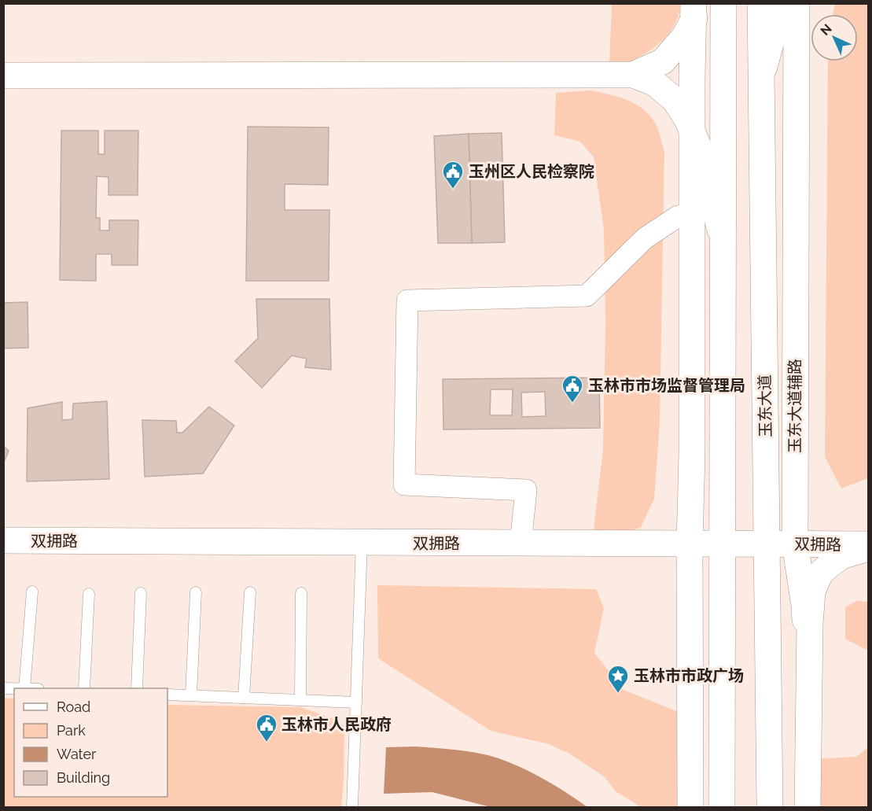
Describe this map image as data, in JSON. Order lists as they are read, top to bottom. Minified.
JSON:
{"streets":{"street":["玉东大道","玉东大道辅路","双拥路"]},"crossings":[["玉东大道","双拥路"],["玉东大道辅路","双拥路"]],"places":{"public building":["玉州区人民检察院","玉林市市场监督管理局","玉林市人民政府"],"place":["玉林市市政广场"]},"legend":["Road","Park","Water","Building"],"north":"top left"}
